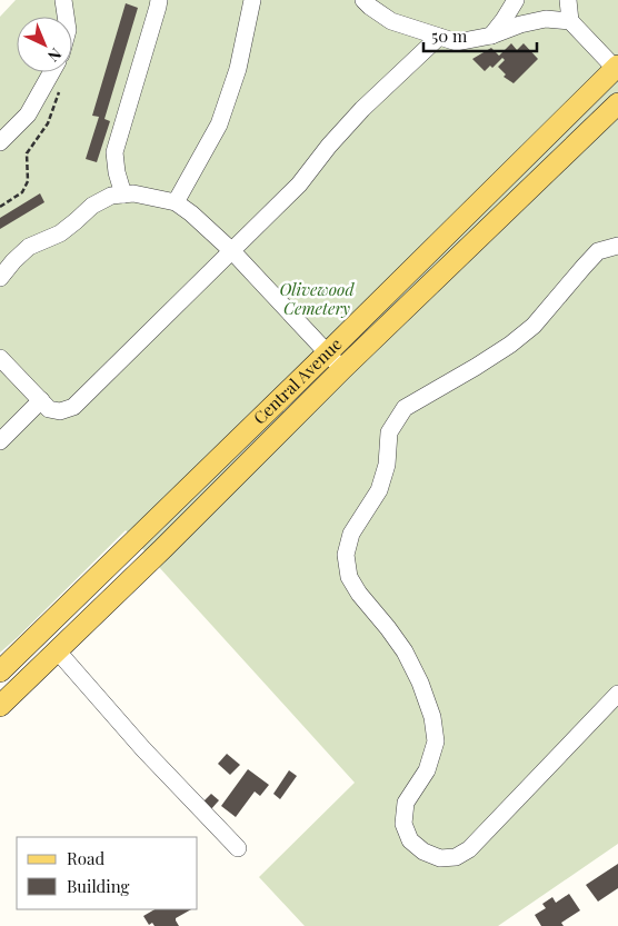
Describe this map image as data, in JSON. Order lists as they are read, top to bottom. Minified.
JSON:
{"streets":{"main road":["Central Avenue"]},"parks":["Olivewood Cemetery"],"legend":["Road","Building"],"scale_bar":"50 m","north":"bottom right"}
